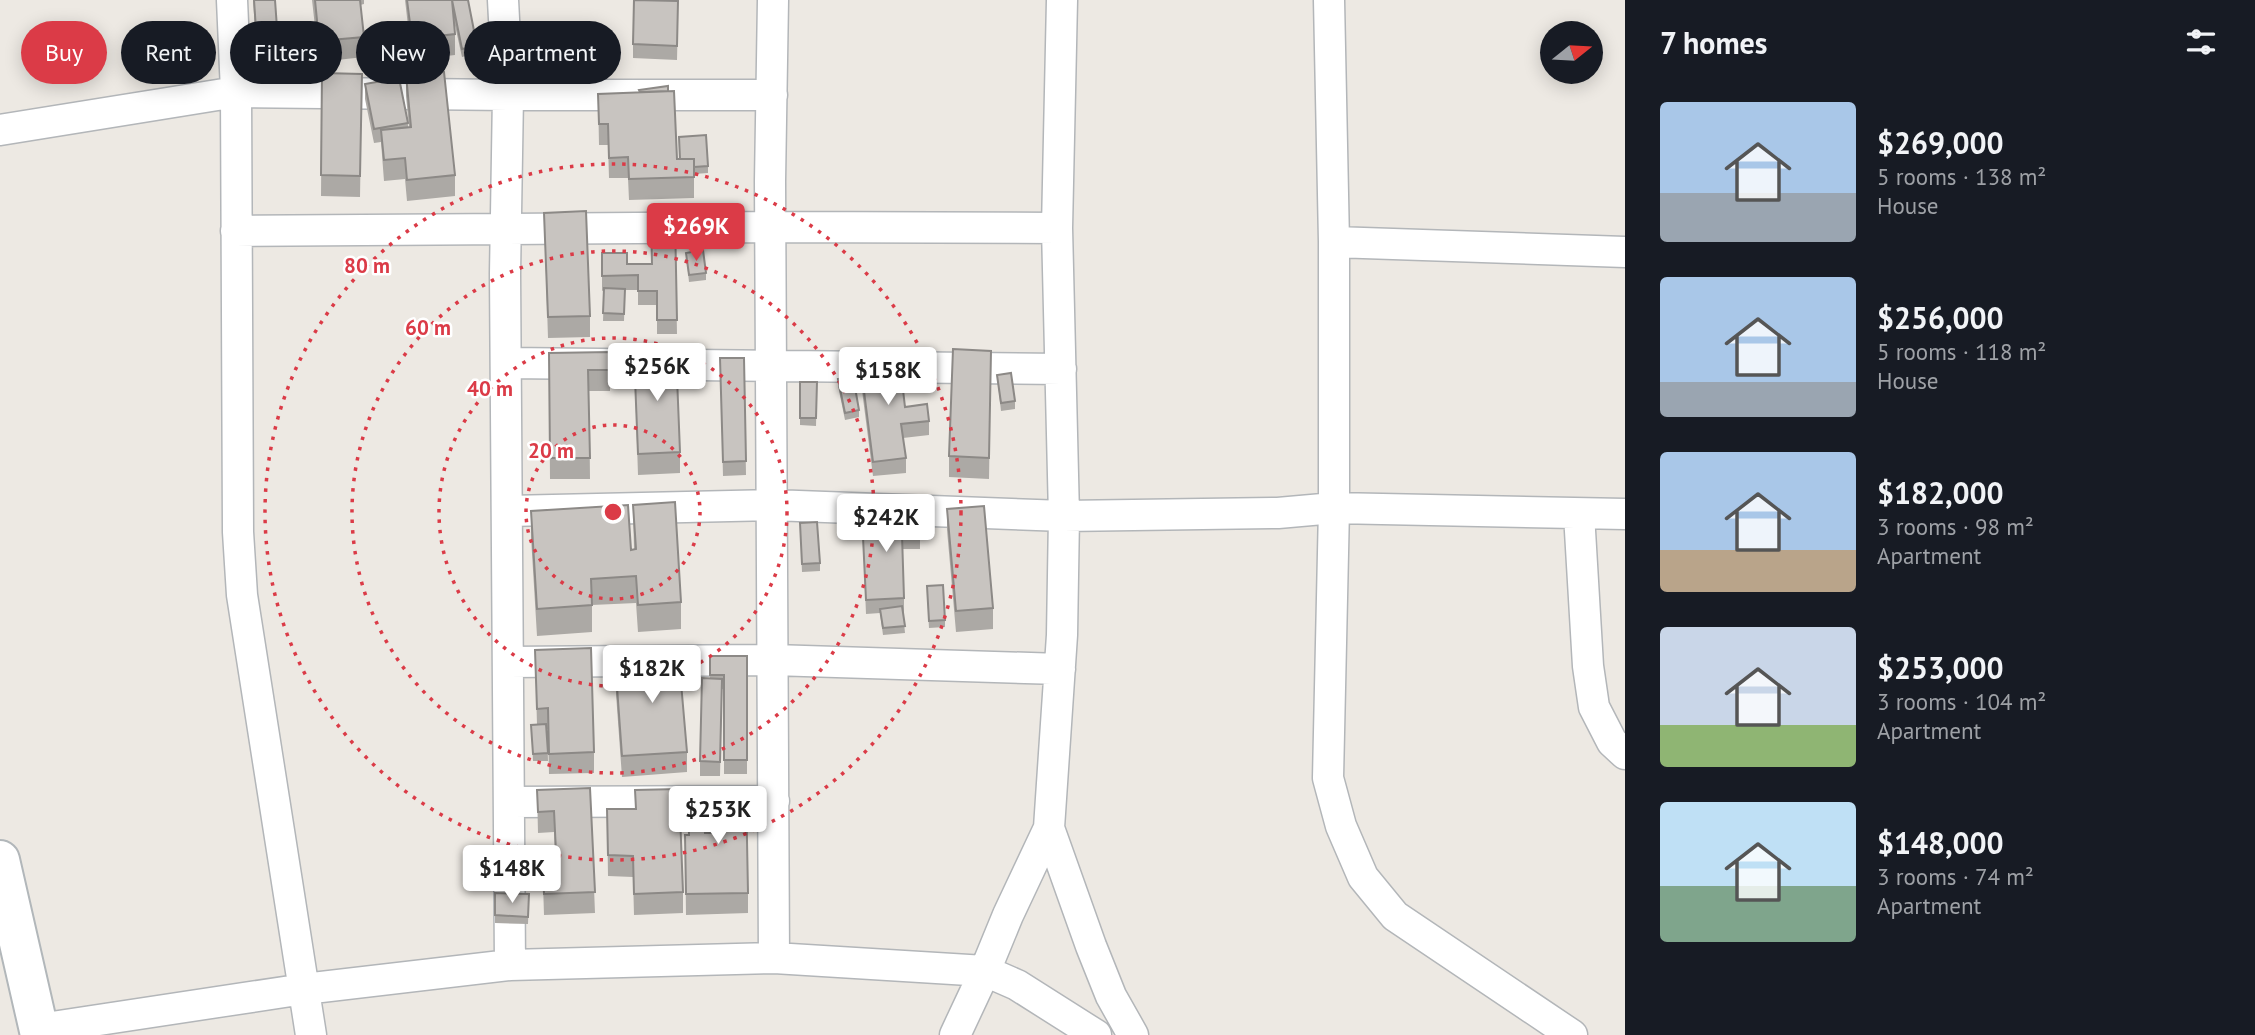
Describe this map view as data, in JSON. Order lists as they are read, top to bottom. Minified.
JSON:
{"north":"right","page":{"heading":"7 homes","chip":["Buy","Rent","Filters","New","Apartment"],"list":[{"name":"$269,000","note":"5 rooms · 138 m² · House"},{"name":"$256,000","note":"5 rooms · 118 m² · House"},{"name":"$182,000","note":"3 rooms · 98 m² · Apartment"},{"name":"$253,000","note":"3 rooms · 104 m² · Apartment"},{"name":"$148,000","note":"3 rooms · 74 m² · Apartment"}],"price":["$269K","$256K","$158K","$242K","$182K","$253K","$148K"]},"rings":["80 m","60 m","40 m","20 m"]}
